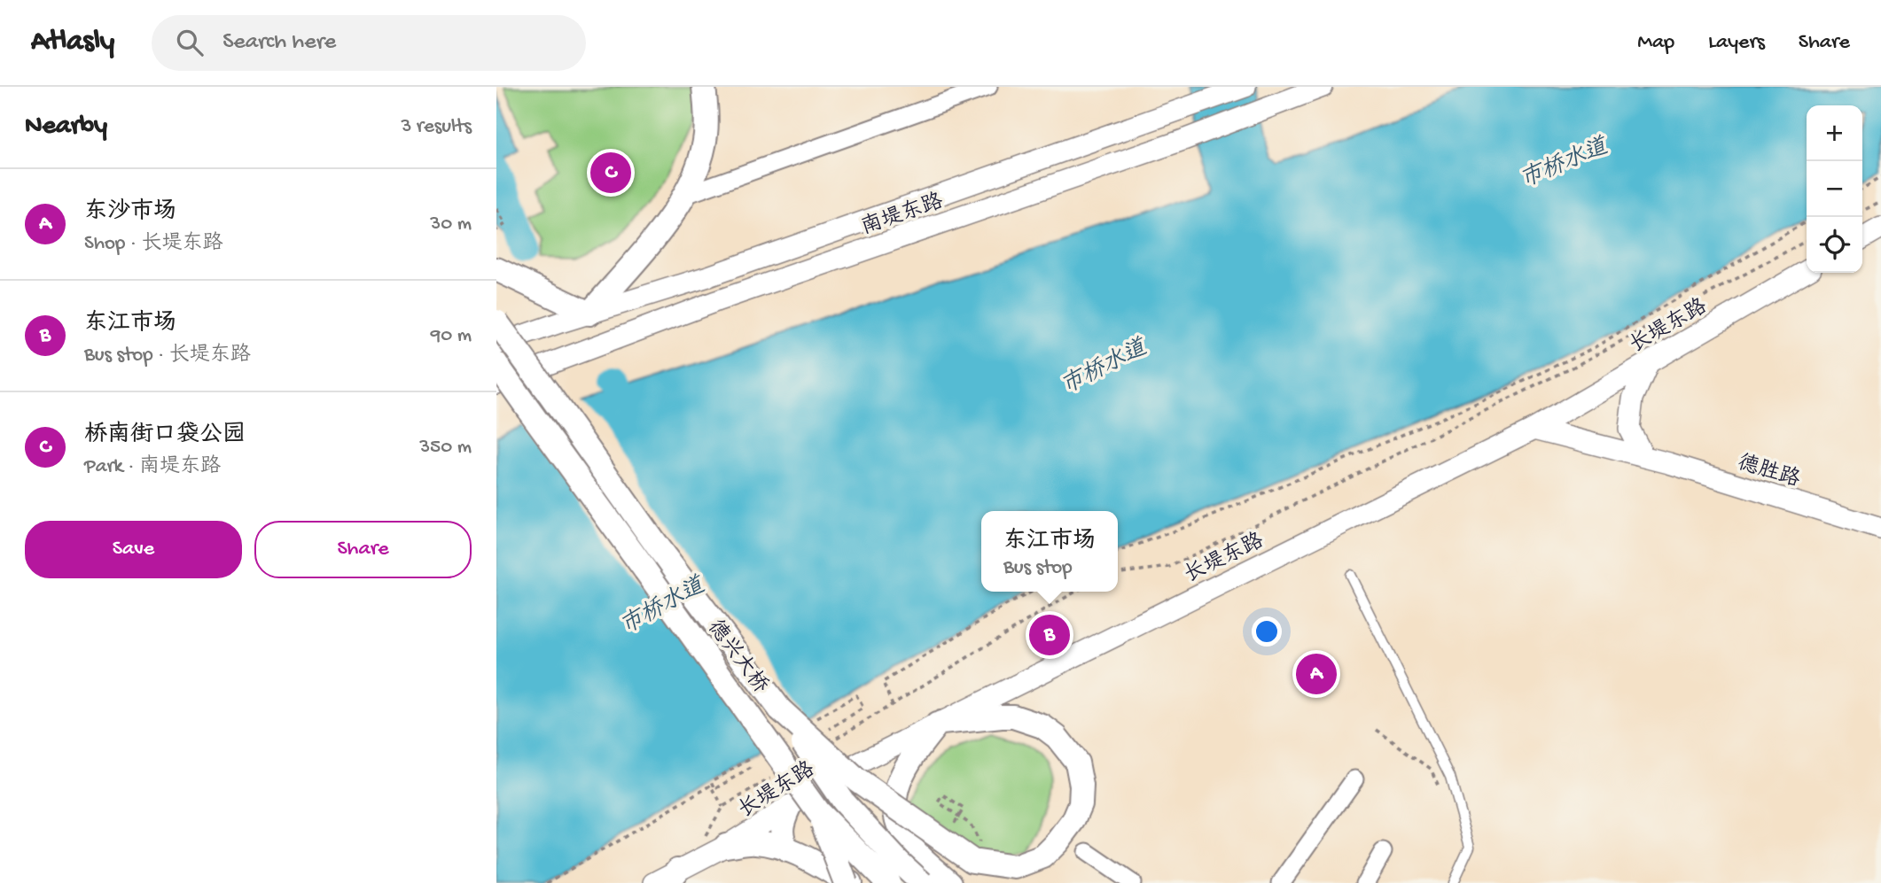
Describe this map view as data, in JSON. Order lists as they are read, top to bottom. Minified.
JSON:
{"streets":{"main road":["德兴大桥"],"street":["南堤东路","长堤东路","德胜路"]},"crossings":[["长堤东路","德胜路"]],"water":["市桥水道"],"page":{"header":"Atlasly","search":"Search here","nav":["Map","Layers","Share"],"heading":["Nearby","3 results"],"map_buttons":["+","−"],"pins":["C","B","A"],"list":[{"mark":"A","name":"东沙市场","note":"Shop · 长堤东路","value":"30 m"},{"mark":"B","name":"东江市场","note":"Bus stop · 长堤东路","value":"90 m"},{"mark":"C","name":"桥南街口袋公园","note":"Park · 南堤东路","value":"350 m"}],"buttons":["Save","Share"],"popup":["东江市场","Bus stop"]}}
